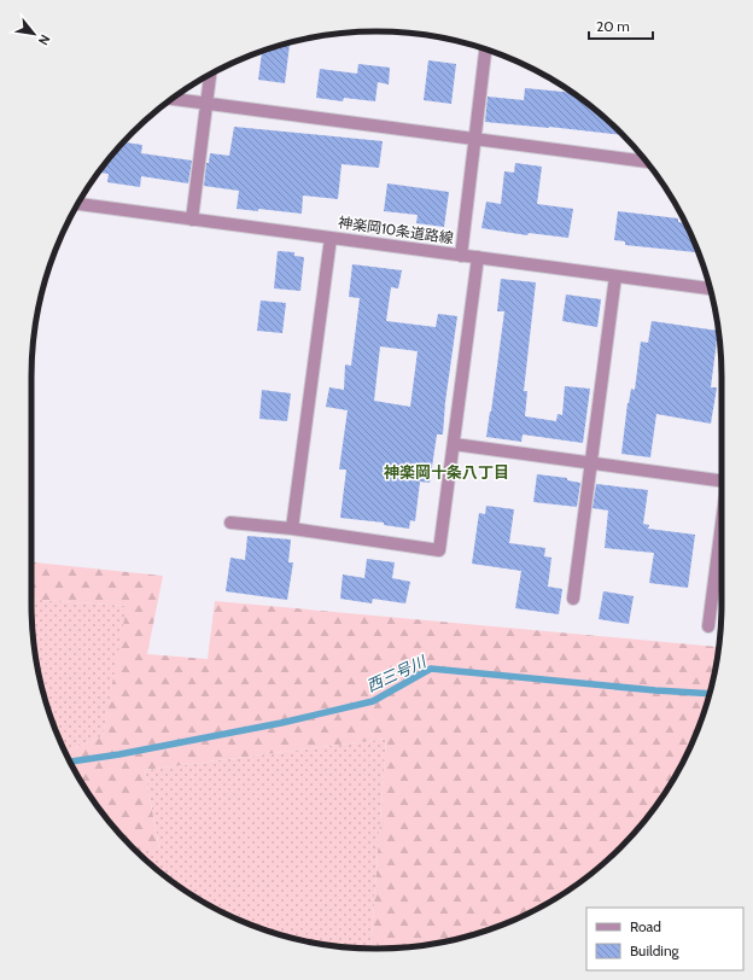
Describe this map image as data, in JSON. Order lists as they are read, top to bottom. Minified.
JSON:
{"streets":{"street":["神楽岡10条道路線"]},"districts":["神楽岡十条八丁目"],"water":["西三号川"],"legend":["Road","Building"],"scale_bar":"20 m","north":"bottom right"}
